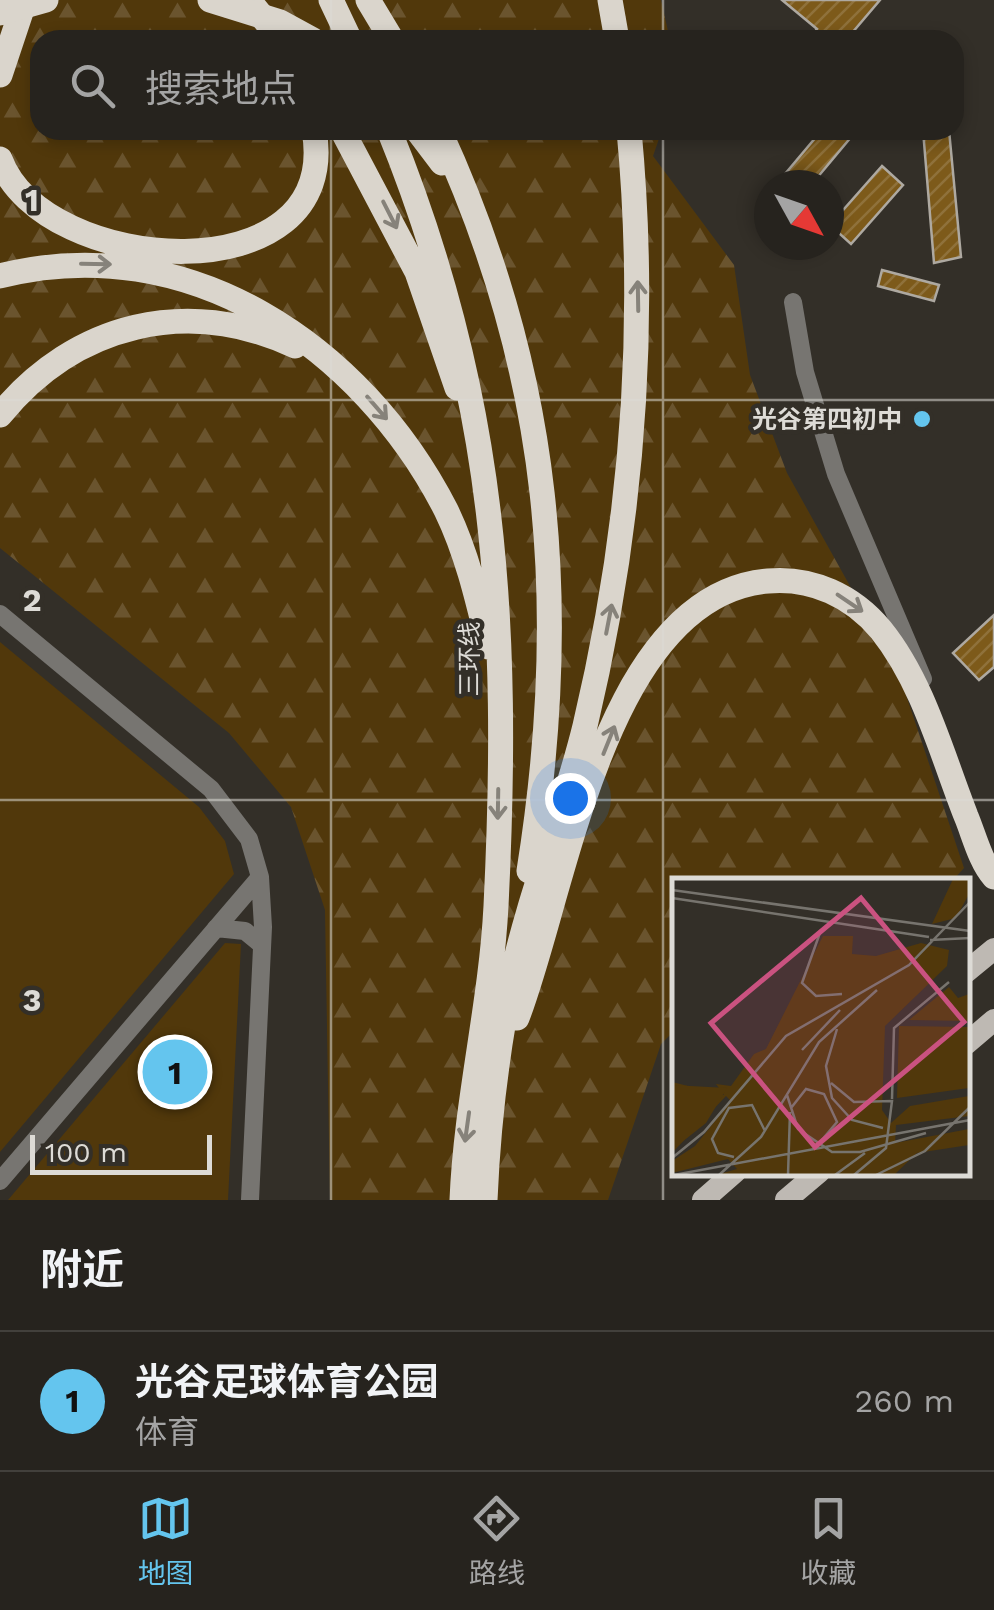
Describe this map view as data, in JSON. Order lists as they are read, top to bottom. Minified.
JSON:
{"streets":{"highway":["三环线"]},"places":["光谷第四初中"],"scale_bar":"100 m","north":"bottom right","page":{"search":"搜索地点","pins":"1","scale":"100 m","heading":"附近","list":[{"mark":"1","name":"光谷足球体育公园","note":"体育","value":"260 m"}],"nav":["地图","路线","收藏"]},"grid":{"rows":["1","2","3"]}}
